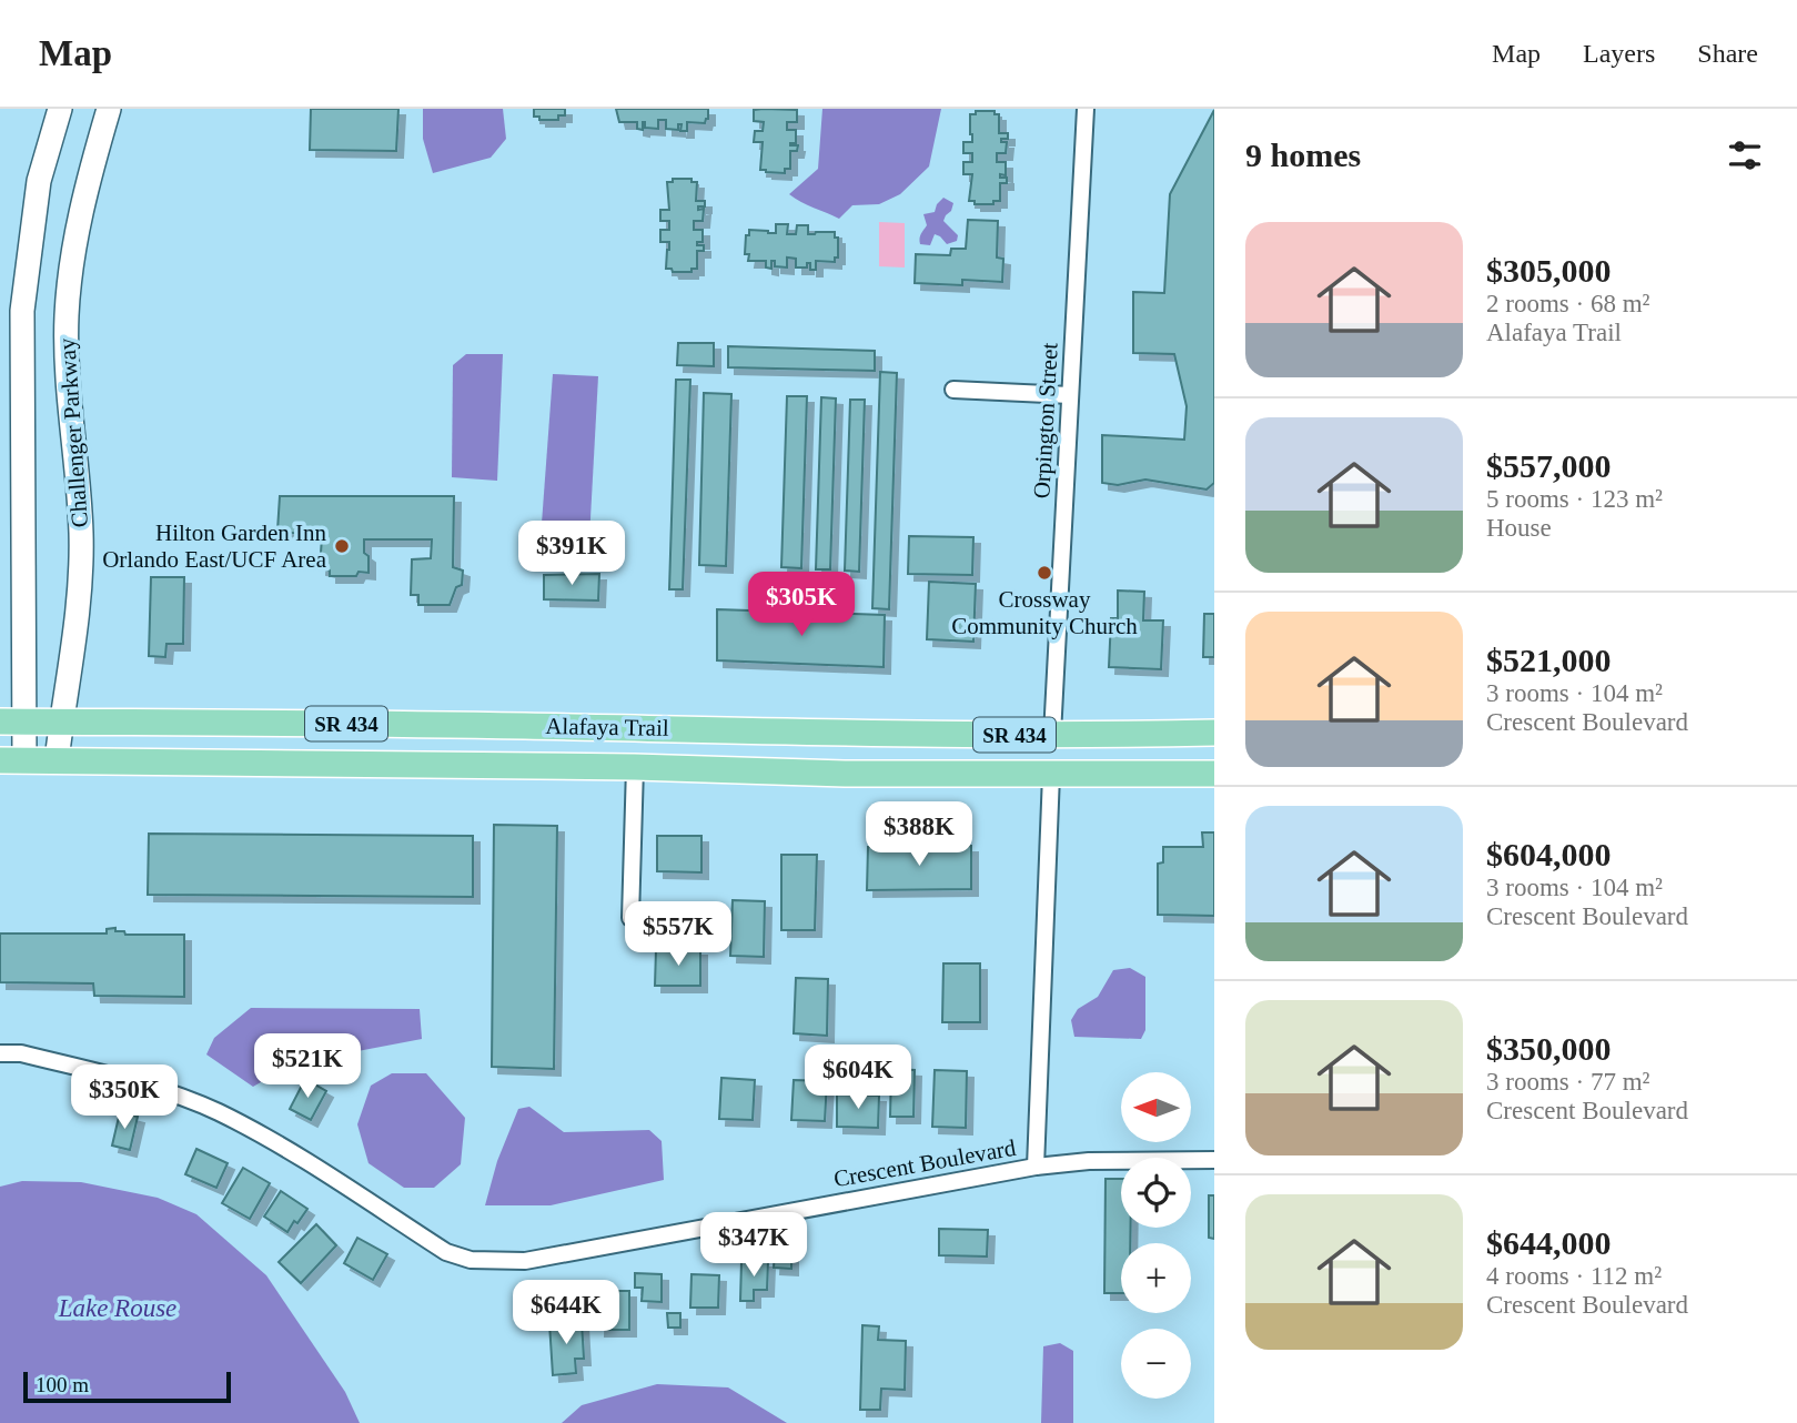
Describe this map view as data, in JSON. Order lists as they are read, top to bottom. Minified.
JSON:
{"streets":{"main road":["Challenger Parkway","SR 434","Alafaya Trail"],"street":["Orpington Street","Crescent Boulevard"]},"crossings":[["Orpington Street","Alafaya Trail"],["Challenger Parkway","Alafaya Trail"]],"water":["Lake Rouse"],"places":["Hilton Garden Inn Orlando East/UCF Area","Crossway Community Church"],"scale_bar":"100 m","north":"left","page":{"header":"Map","nav":["Map","Layers","Share"],"heading":"9 homes","list":[{"name":"$305,000","note":"2 rooms · 68 m² · Alafaya Trail"},{"name":"$557,000","note":"5 rooms · 123 m² · House"},{"name":"$521,000","note":"3 rooms · 104 m² · Crescent Boulevard"},{"name":"$604,000","note":"3 rooms · 104 m² · Crescent Boulevard"},{"name":"$350,000","note":"3 rooms · 77 m² · Crescent Boulevard"},{"name":"$644,000","note":"4 rooms · 112 m² · Crescent Boulevard"}],"price":["$391K","$305K","$388K","$557K","$521K","$604K","$350K","$347K","$644K"],"map_buttons":["+","−"],"scale":"100 m"}}
